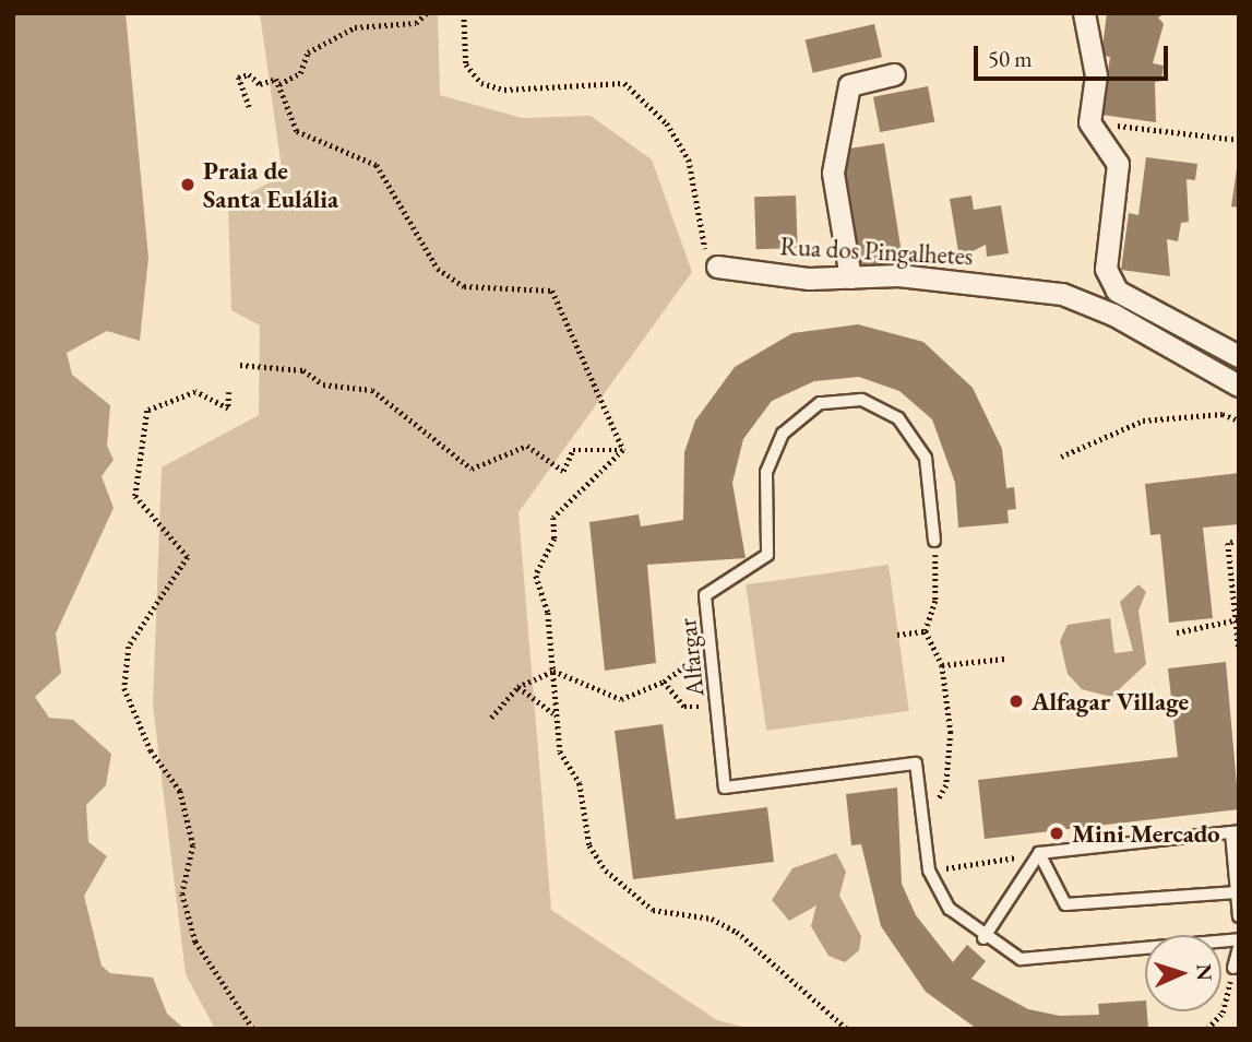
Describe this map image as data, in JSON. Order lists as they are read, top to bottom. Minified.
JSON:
{"streets":{"street":["Rua dos Pingalhetes"],"lane":["Alfargar"]},"places":["Praia de Santa Eulália","Alfagar Village","Mini Mercado"],"scale_bar":"50 m","north":"right"}
